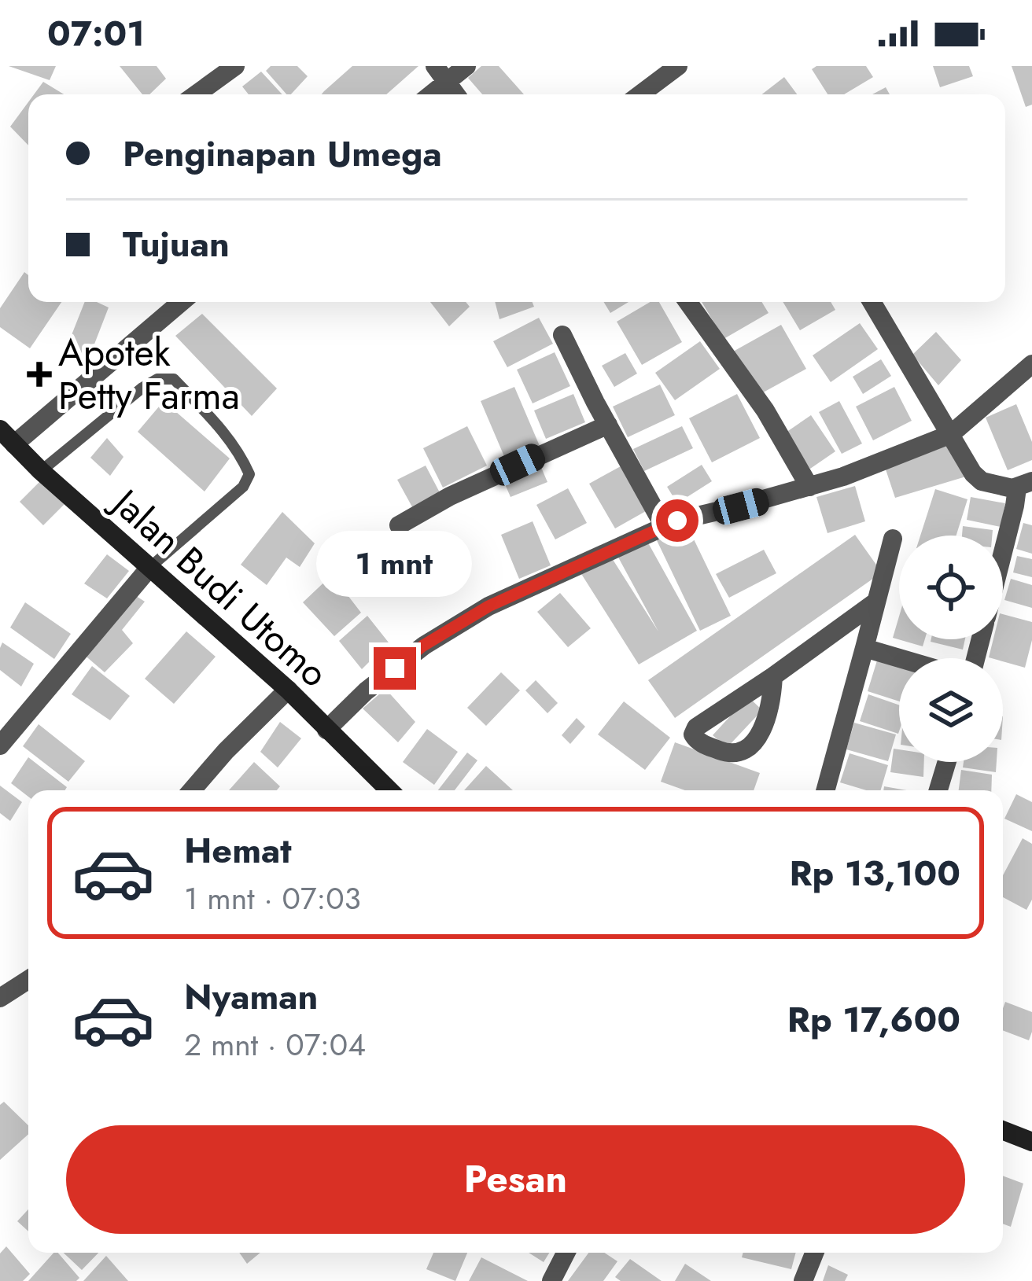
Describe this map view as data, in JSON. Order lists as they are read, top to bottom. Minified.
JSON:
{"streets":{"main road":["Jalan Budi Utomo"]},"places":{"health":["Apotek Petty Farma"]},"page":{"status":"07:01","banner":["Penginapan Umega","Tujuan"],"bubble":"1 mnt","list":[{"name":"Hemat","note":"1 mnt · 07:03","value":"Rp 13,100"},{"name":"Nyaman","note":"2 mnt · 07:04","value":"Rp 17,600"}],"buttons":"Pesan"}}
